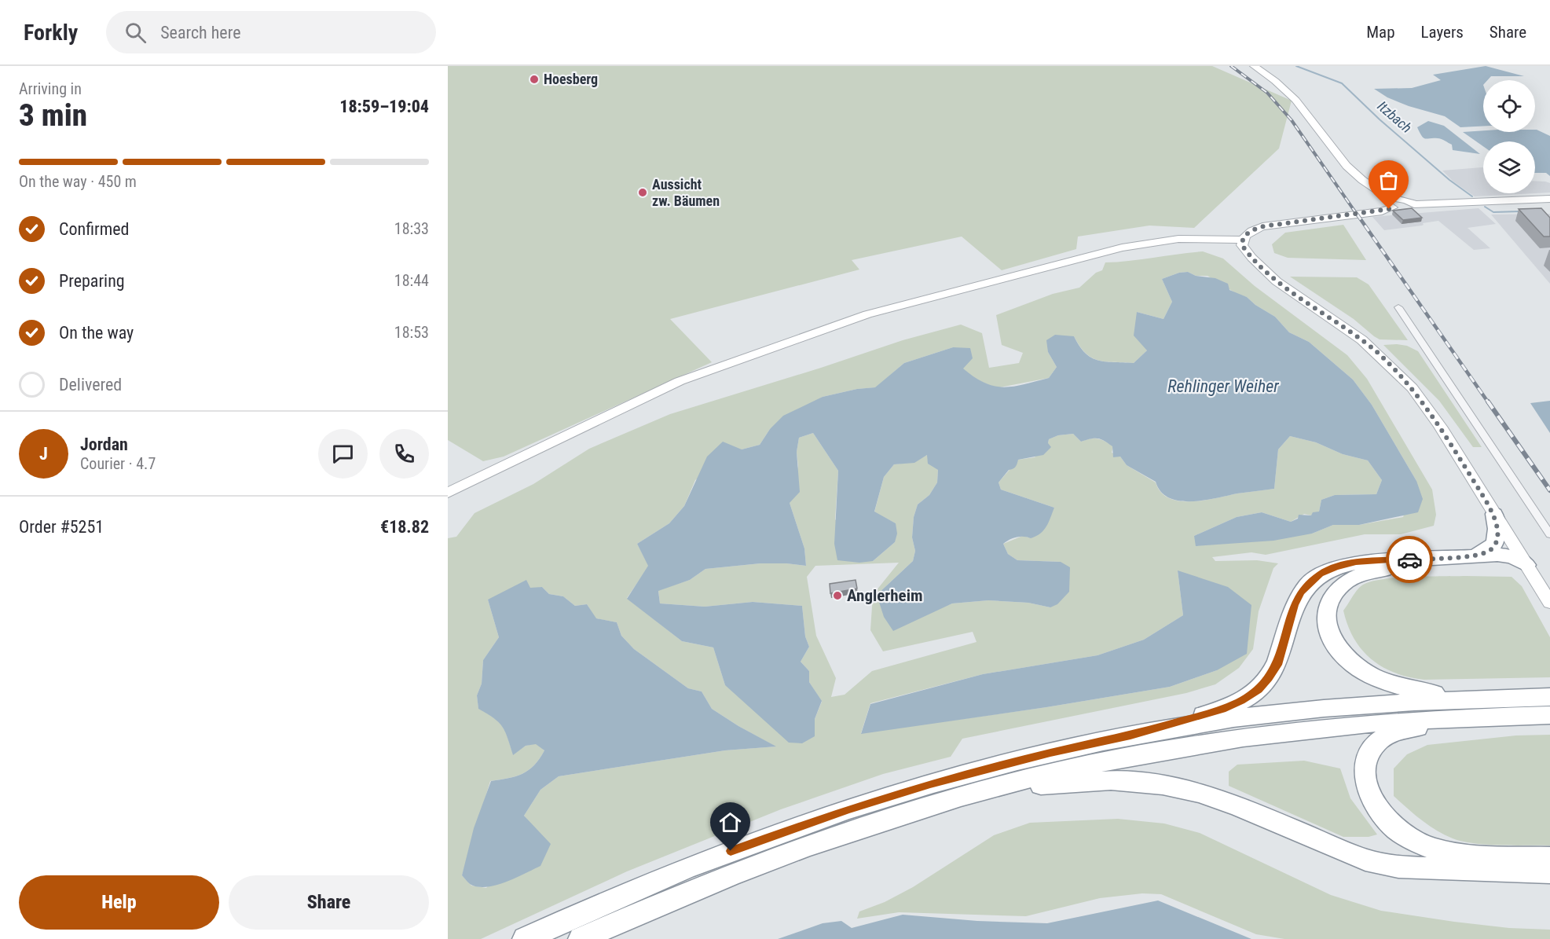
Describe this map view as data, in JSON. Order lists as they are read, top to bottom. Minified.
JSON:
{"water":["Itzbach","Rehlinger Weiher"],"places":["Hoesberg","Aussicht zw. Bäumen","Anglerheim"],"page":{"header":"Forkly","search":"Search here","nav":["Map","Layers","Share"],"heading":["3 min","Arriving in","18:59–19:04"],"panel":["Jordan","Courier · 4.7","Order #5251","€18.82"],"bar":"On the way · 450 m","list":[["Confirmed","18:33"],["Preparing","18:44"],["On the way","18:53"],"Delivered"],"round":"J","buttons":["Help","Share"]}}
